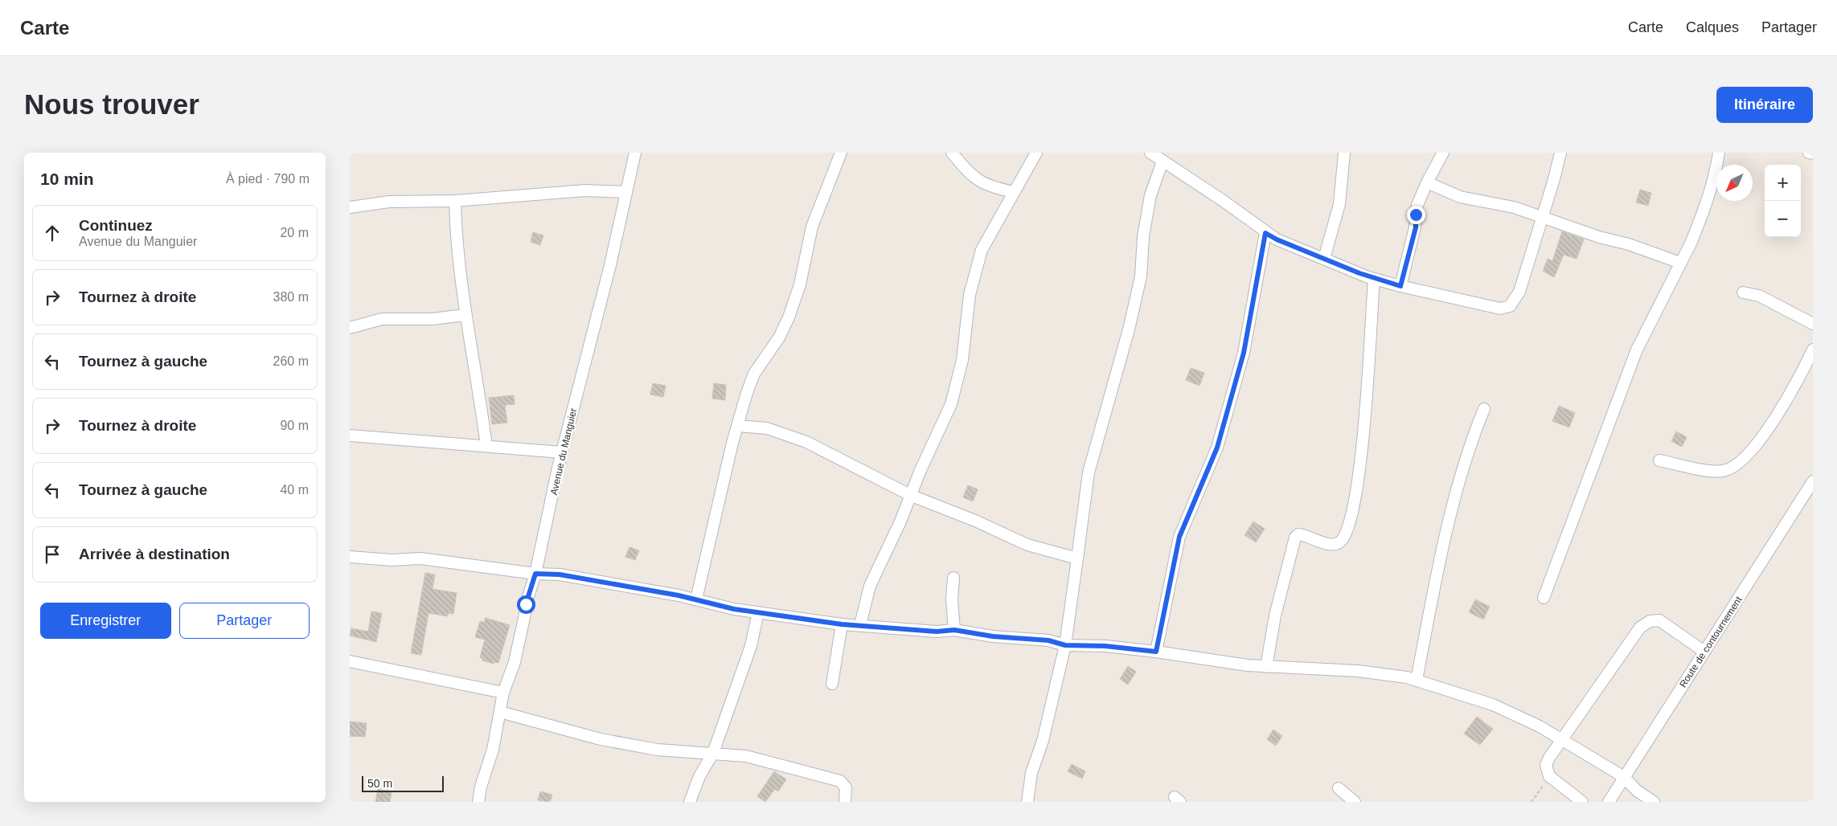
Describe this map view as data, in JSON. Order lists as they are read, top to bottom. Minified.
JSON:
{"streets":{"street":["Avenue du Manguier","Route de contournement"]},"scale_bar":"50 m","north":"bottom left","page":{"header":"Carte","nav":["Carte","Calques","Partager"],"buttons":["Itinéraire",["Enregistrer","Partager"]],"title":"Nous trouver","heading":["10 min","À pied · 790 m"],"map_buttons":["+","−"],"list":[["Continuez","Avenue du Manguier","20 m"],["Tournez à droite","380 m"],["Tournez à gauche","260 m"],["Tournez à droite","90 m"],["Tournez à gauche","40 m"],"Arrivée à destination"],"scale":"50 m"}}
